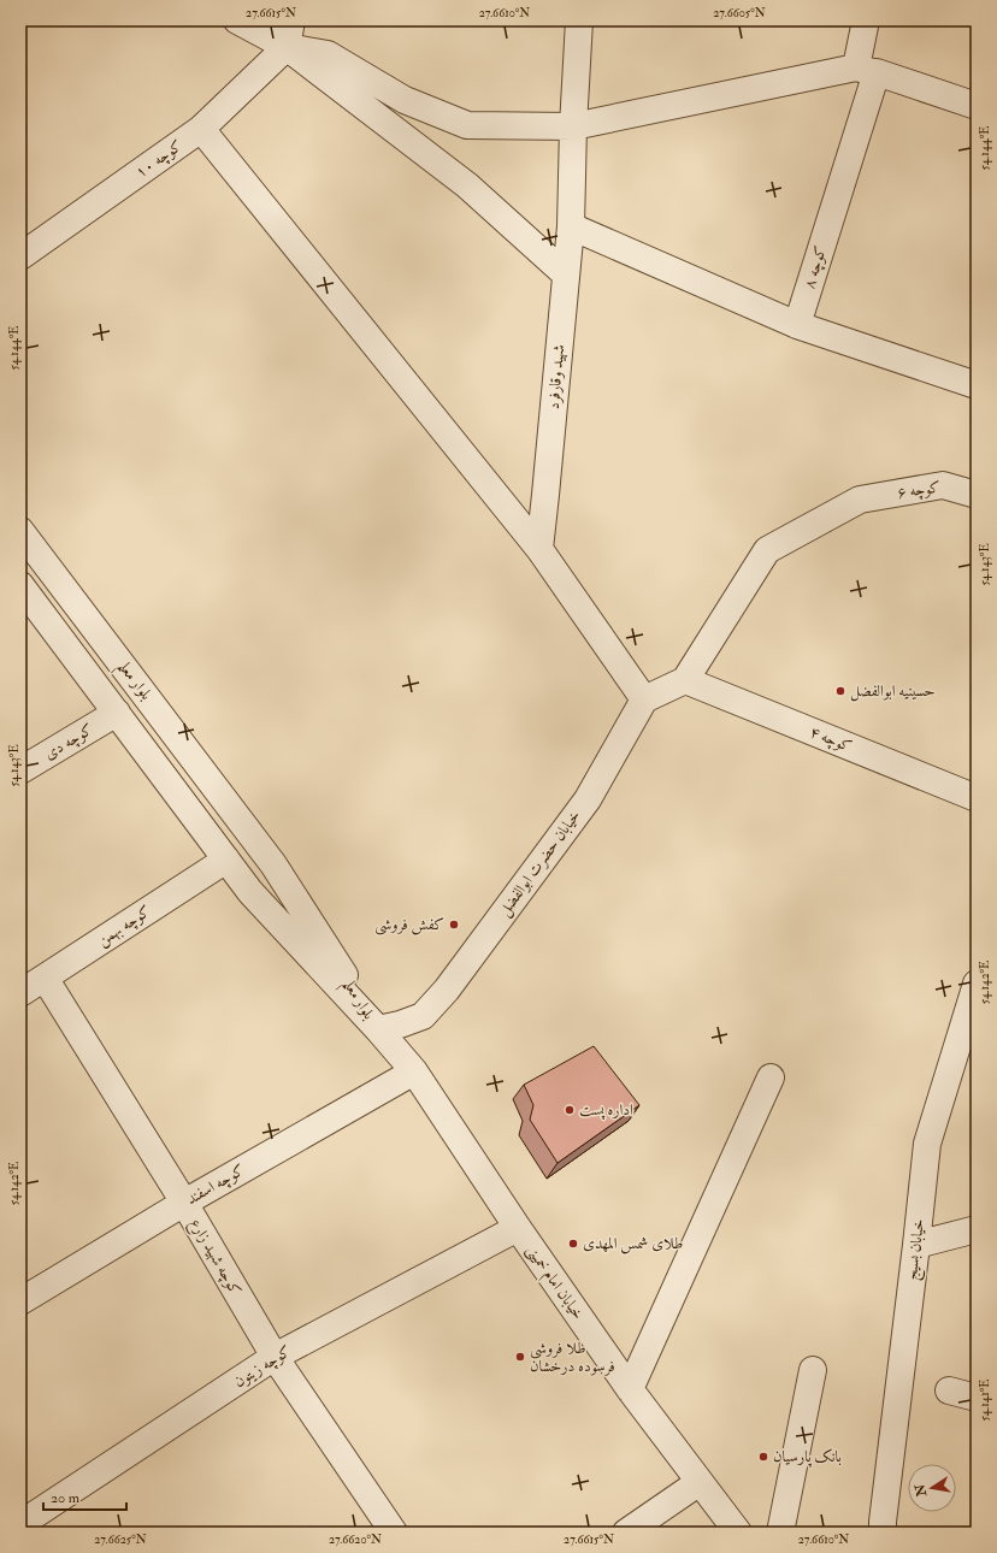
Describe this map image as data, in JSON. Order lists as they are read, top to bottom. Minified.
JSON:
{"streets":{"street":["کوچه ۱۰","کوچه ۸","شهید وقارفرد","کوچه ۶","بلوار معلم","کوچه ۴","کوچه دی","خیابان حضرت ابوالفضل","کوچه بهمن","کوچه اسفند","خیابان بسیج","کوچه شهید زارع","خیابان امام خمینی","کوچه زیتون"]},"crossings":[["کوچه ۶","کوچه ۴"],["بلوار معلم","کوچه دی"],["بلوار معلم","خیابان حضرت ابوالفضل"],["بلوار معلم","کوچه بهمن"],["بلوار معلم","خیابان امام خمینی"],["خیابان حضرت ابوالفضل","خیابان امام خمینی"],["کوچه بهمن","کوچه شهید زارع"],["کوچه اسفند","کوچه شهید زارع"],["کوچه اسفند","خیابان امام خمینی"],["کوچه شهید زارع","کوچه زیتون"],["خیابان امام خمینی","کوچه زیتون"]],"places":["حسینیه ابوالفضل","کفش فروشی","اداره پست","طلای شمس المهدی","طلا فروشی فرسوده درخشان","بانک پارسیان"],"scale_bar":"20 m","north":"left","coordinates":["27.6615°N","27.6610°N","27.6605°N","54.144°E","54.143°E","54.142°E","54.141°E","27.6625°N","27.6620°N"]}
